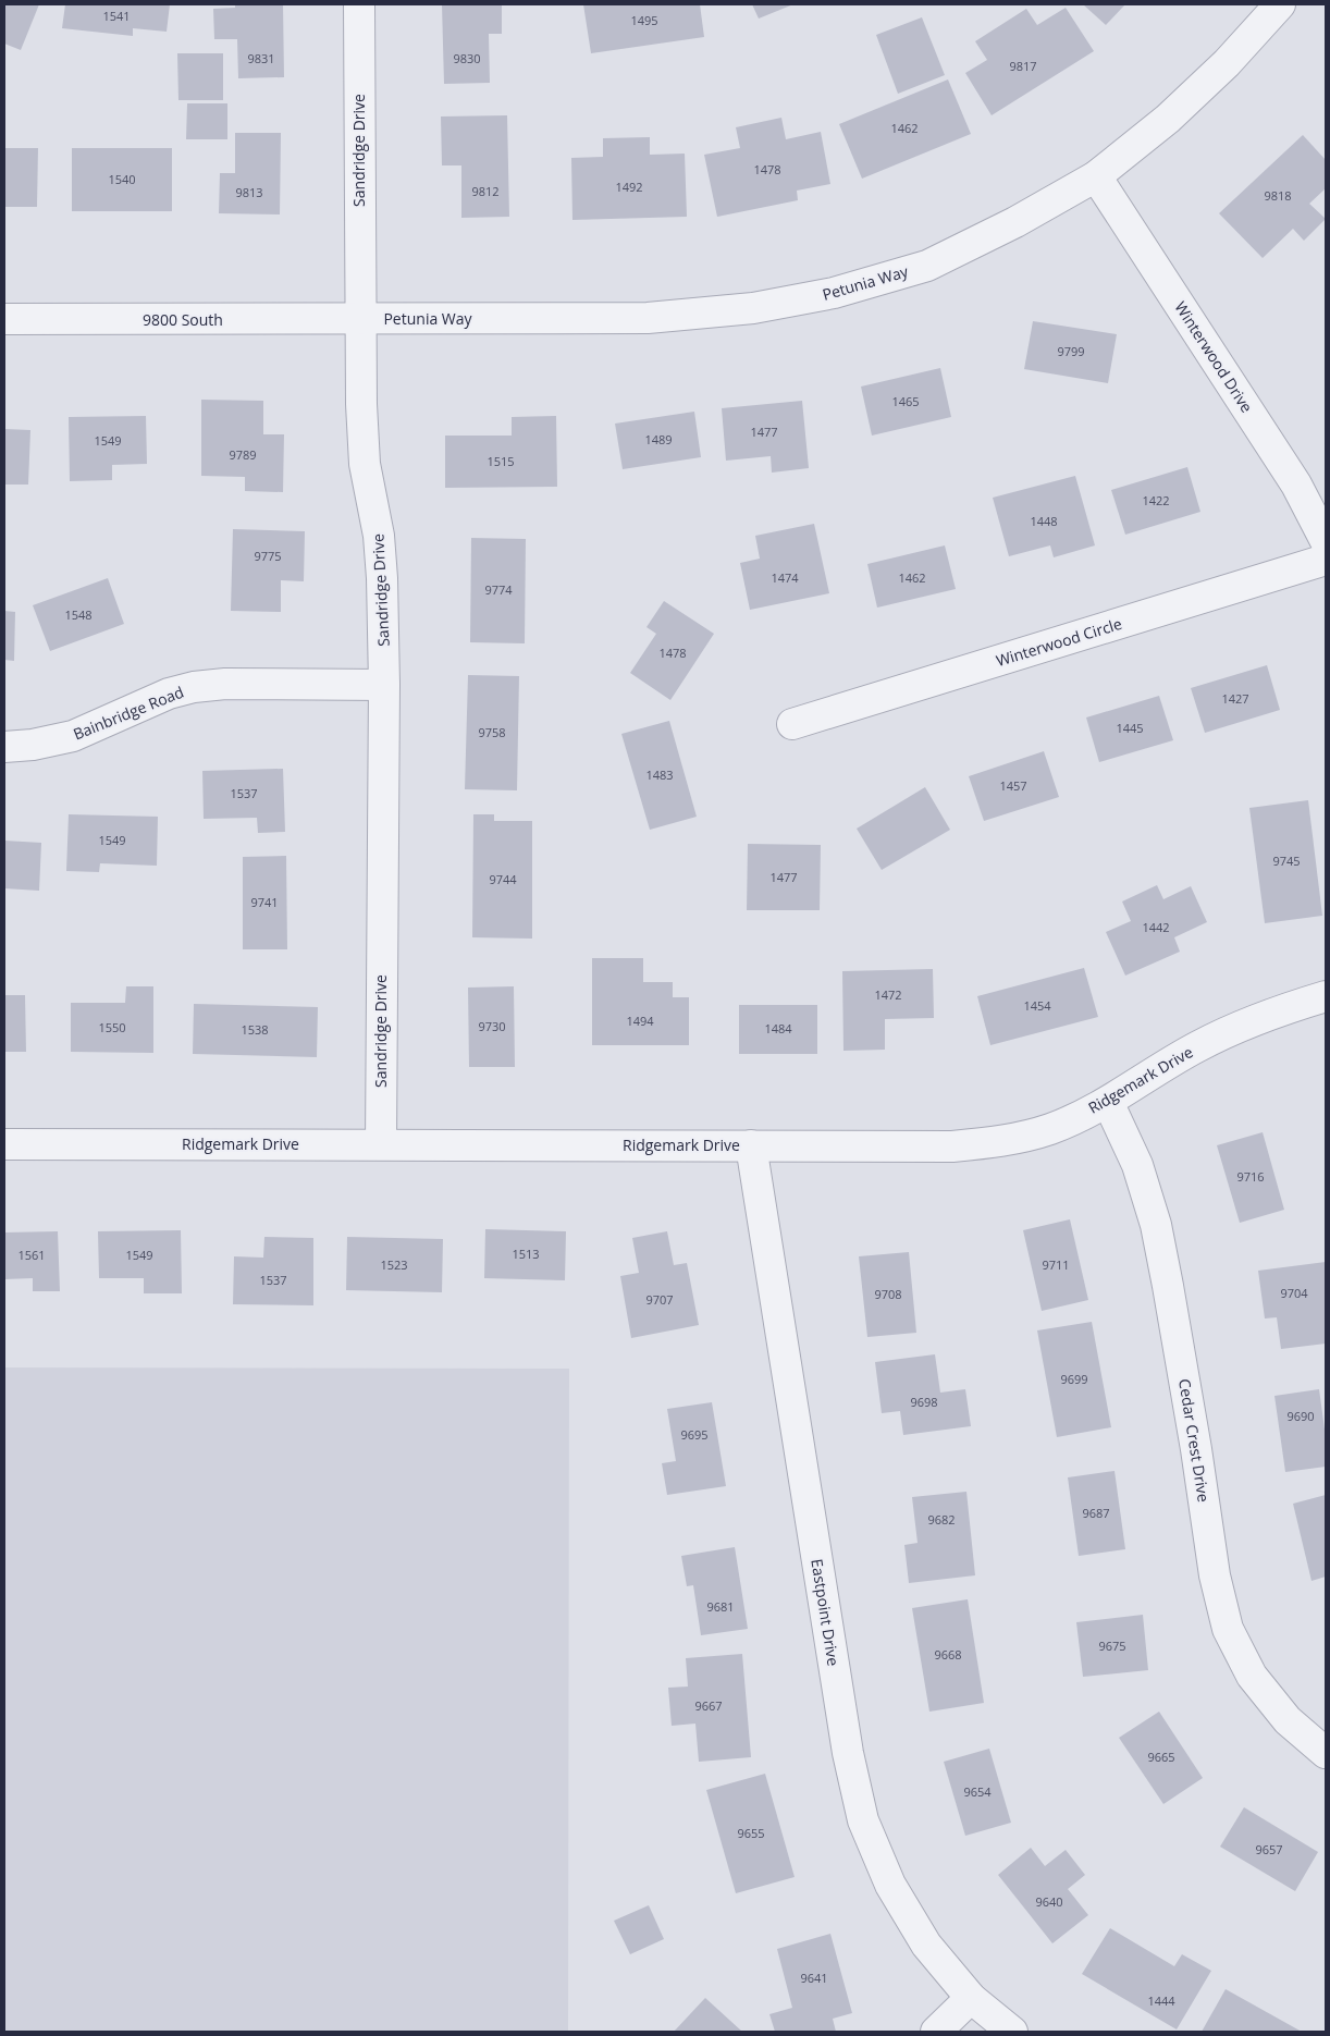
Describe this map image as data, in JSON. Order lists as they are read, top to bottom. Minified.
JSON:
{"streets":{"street":["Sandridge Drive","Petunia Way","9800 South","Winterwood Drive","Winterwood Circle","Bainbridge Road","Ridgemark Drive","Cedar Crest Drive","Eastpoint Drive"]},"crossings":[["Sandridge Drive","Petunia Way"],["Sandridge Drive","9800 South"],["Sandridge Drive","Bainbridge Road"],["Sandridge Drive","Ridgemark Drive"],["Petunia Way","9800 South"],["Petunia Way","Winterwood Drive"],["Ridgemark Drive","Cedar Crest Drive"],["Ridgemark Drive","Eastpoint Drive"]],"house_numbers":["1541","1495","9831","9830","9817","1462","1478","1540","1492","9812","9813","9818","9799","1465","1477","1489","1549","9789","1515","1422","1448","9775","1474","1462","9774","1548","1478","1427","1445","9758","1483","1457","1537","1549","9745","1477","9744","9741","1442","1472","1454","1494","9730","1550","1484","1538","9716","1513","1561","1549","1523","9711","1537","9704","9708","9707","9699","9698","9690","9695","9687","9682","9681","9675","9668","9667","9665","9654","9655","9657","9640","9641","1444"]}
